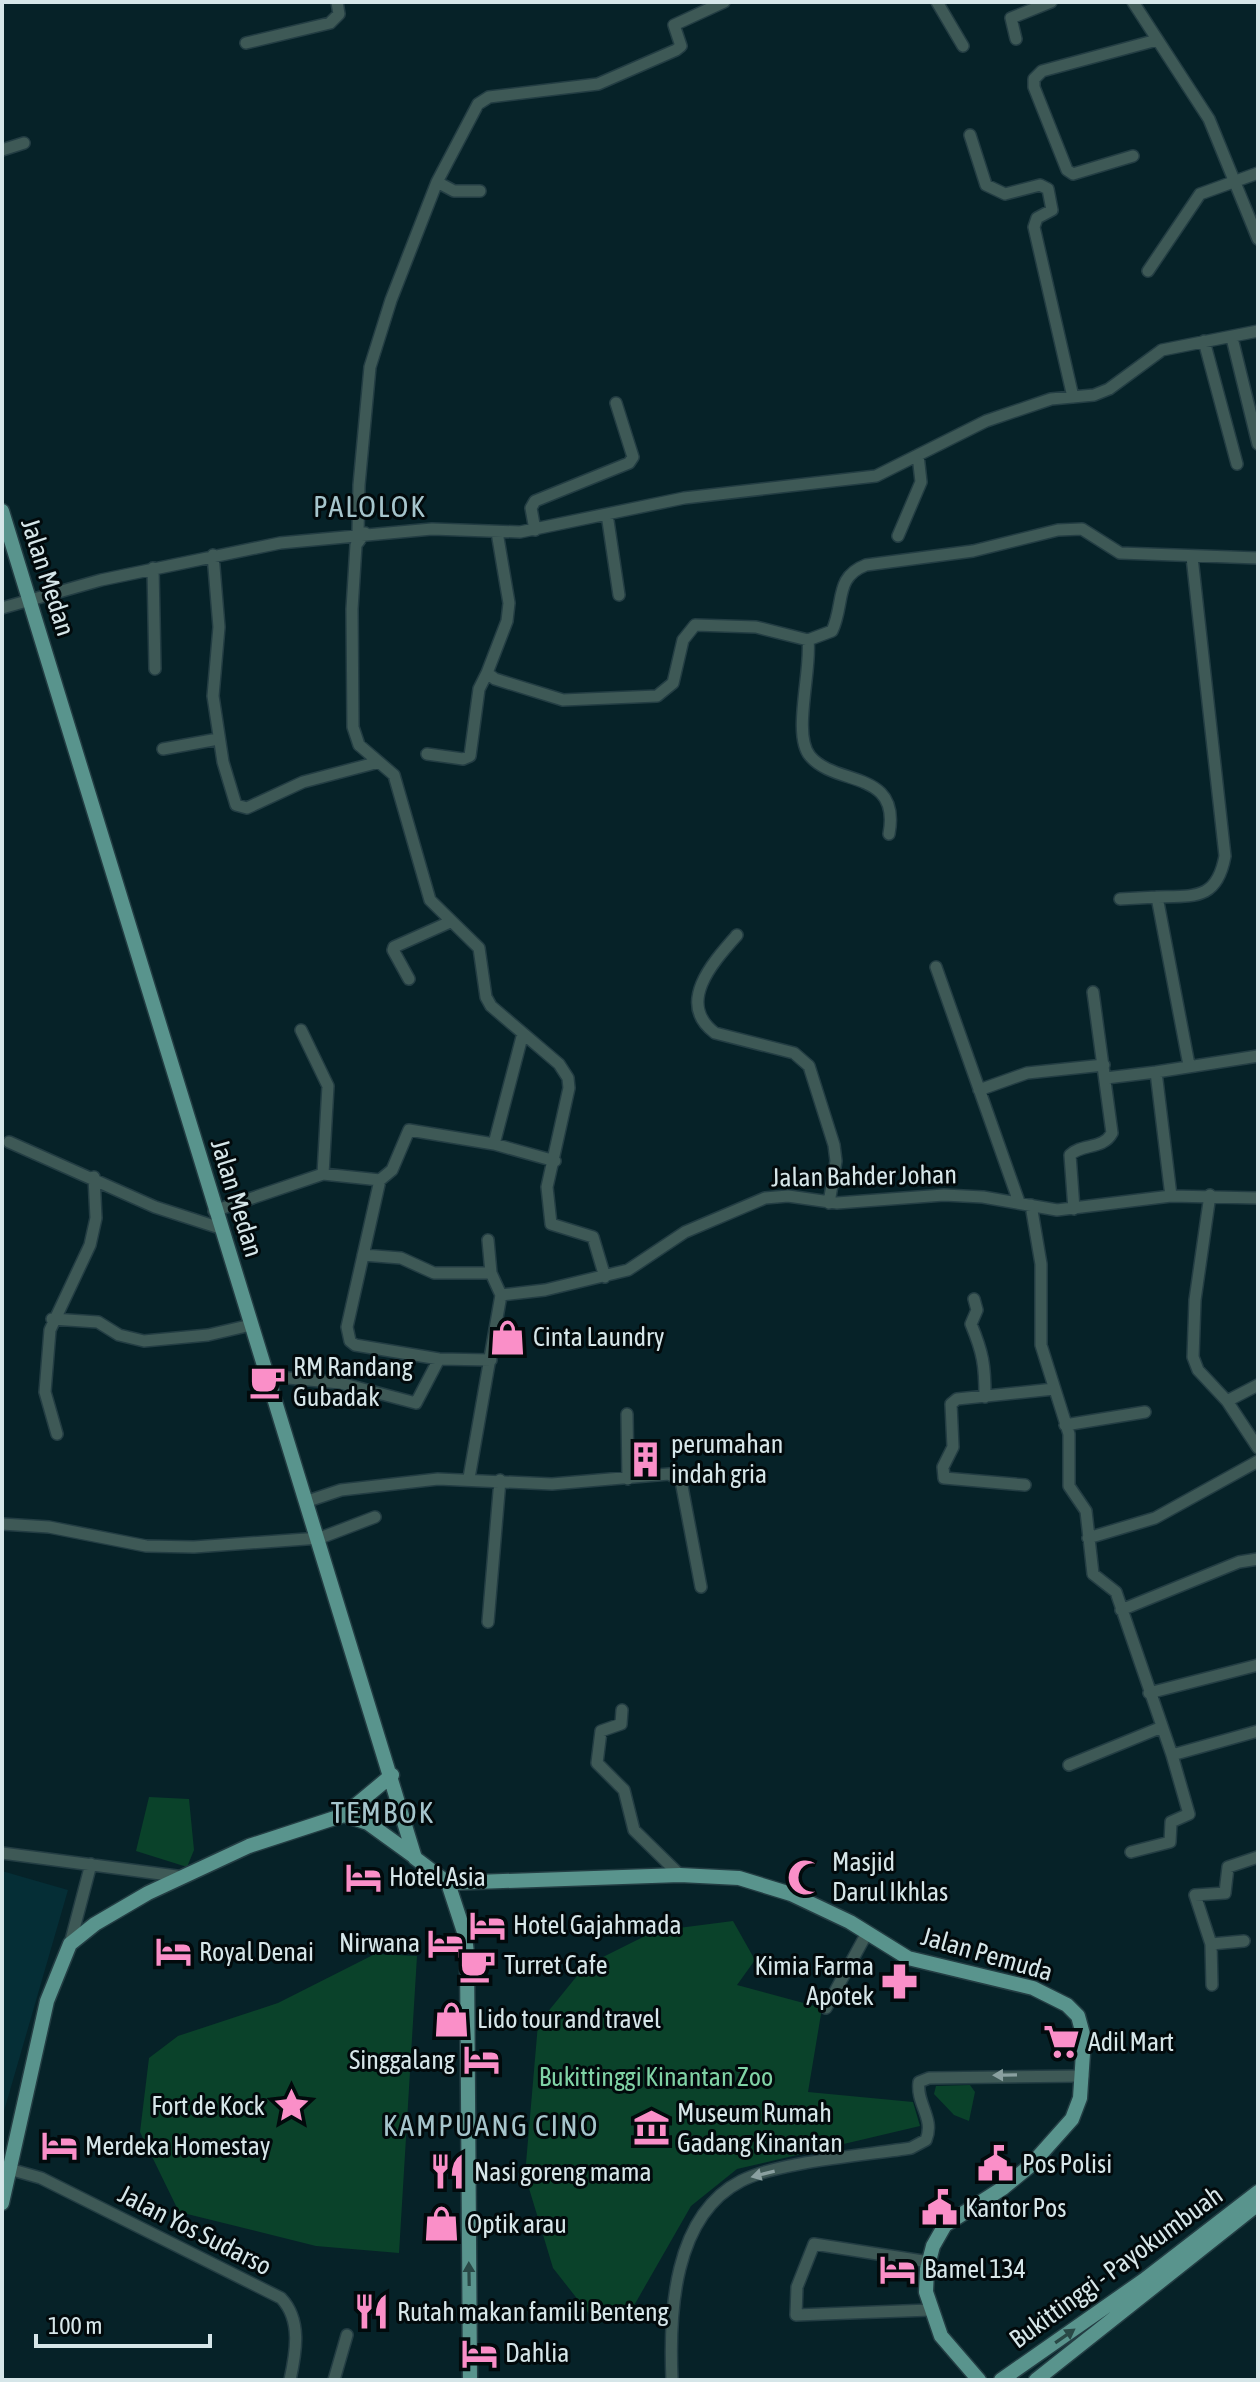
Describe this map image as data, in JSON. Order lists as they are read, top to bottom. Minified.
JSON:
{"streets":{"main road":["Jalan Medan","Jalan Pemuda","Bukittinggi - Payokumbuah"],"street":["Jalan Bahder Johan","Jalan Yos Sudarso"]},"districts":["PALOLOK","TEMBOK","KAMPUANG CINO"],"parks":["Bukittinggi Kinantan Zoo"],"places":{"shop":["Cinta Laundry","Lido tour and travel","Optik arau"],"cafe":["RM Randang Gubadak","Turret Cafe"],"building":["perumahan indah gria"],"hotel":["Hotel Asia","Hotel Gajahmada","Nirwana","Royal Denai","Singgalang","Merdeka Homestay","Bamel 134","Dahlia"],"mosque":["Masjid Darul Ikhlas"],"pharmacy":["Kimia Farma Apotek"],"supermarket":["Adil Mart"],"place":["Fort de Kock"],"museum":["Museum Rumah Gadang Kinantan"],"public building":["Pos Polisi","Kantor Pos"],"restaurant":["Nasi goreng mama","Rutah makan famili Benteng"]},"scale_bar":"100 m"}
